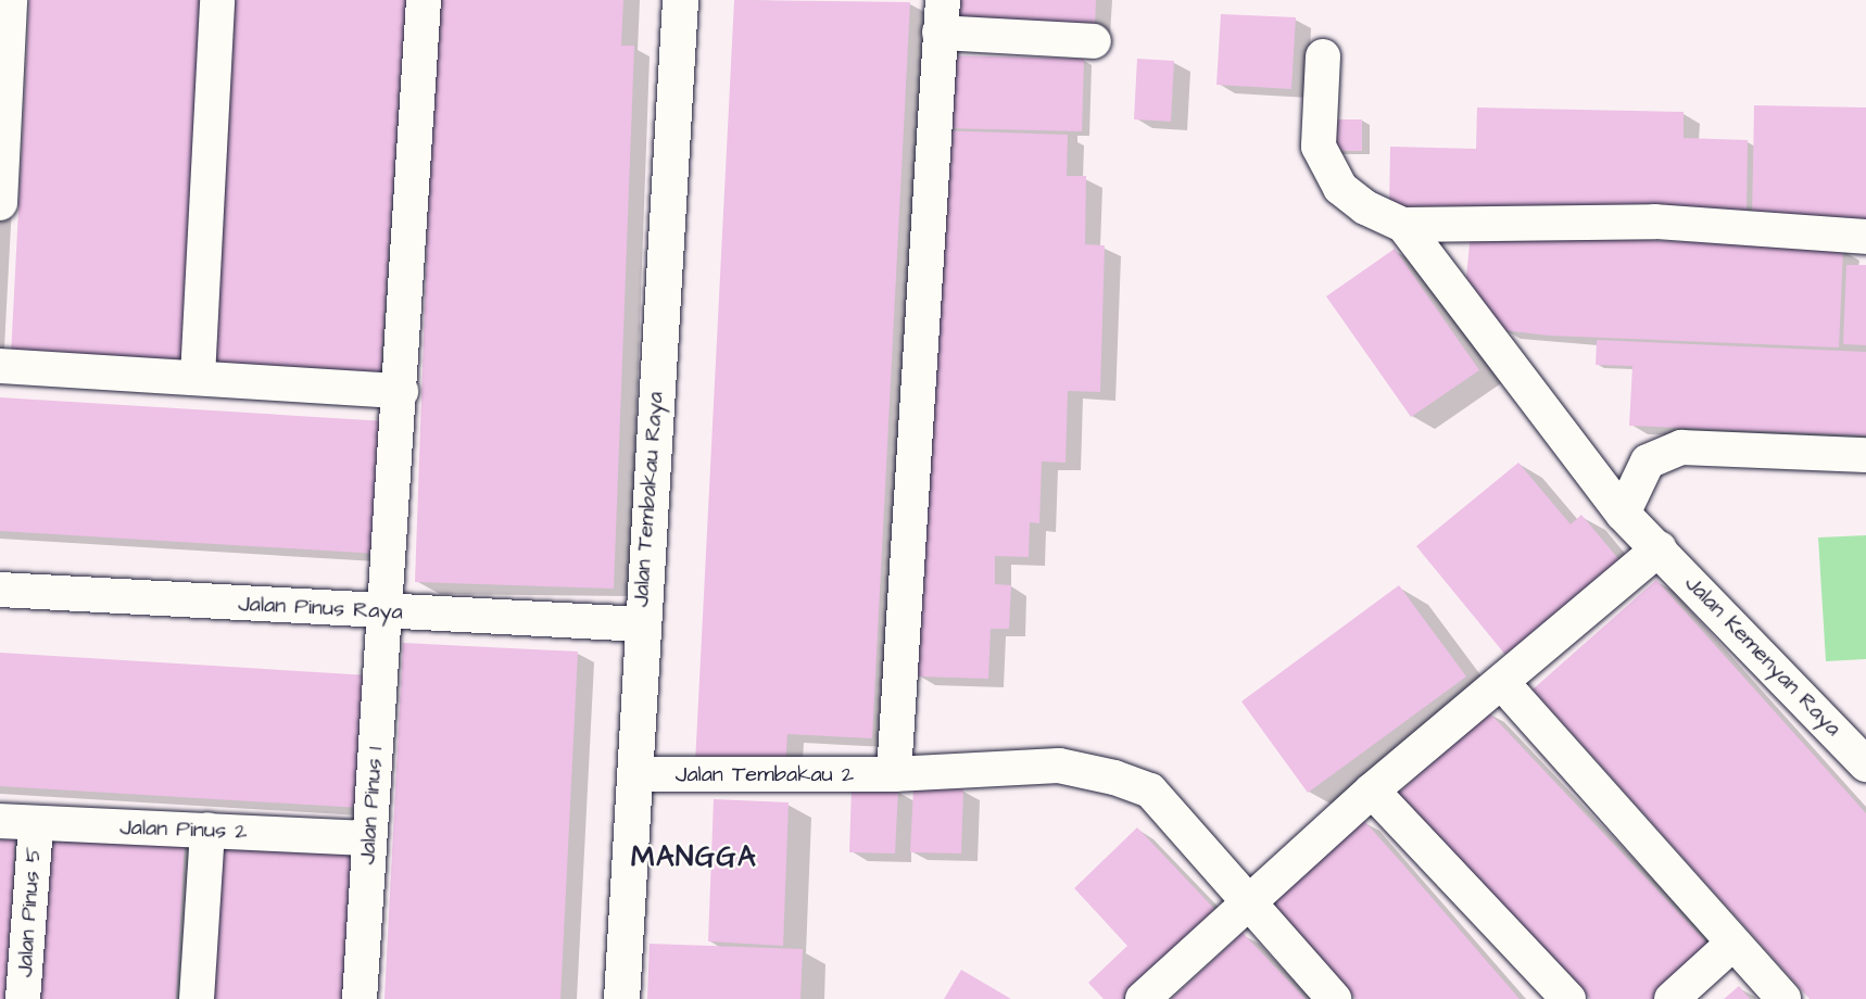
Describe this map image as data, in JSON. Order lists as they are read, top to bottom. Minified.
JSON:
{"streets":{"street":["Jalan Tembakau Raya","Jalan Pinus Raya","Jalan Kemenyan Raya","Jalan Tembakau 2","Jalan Pinus 1","Jalan Pinus 2","Jalan Pinus 5"]},"crossings":[["Jalan Tembakau Raya","Jalan Pinus Raya"],["Jalan Tembakau Raya","Jalan Tembakau 2"],["Jalan Pinus Raya","Jalan Pinus 1"],["Jalan Pinus 1","Jalan Pinus 2"],["Jalan Pinus 2","Jalan Pinus 5"]],"districts":["MANGGA"]}
